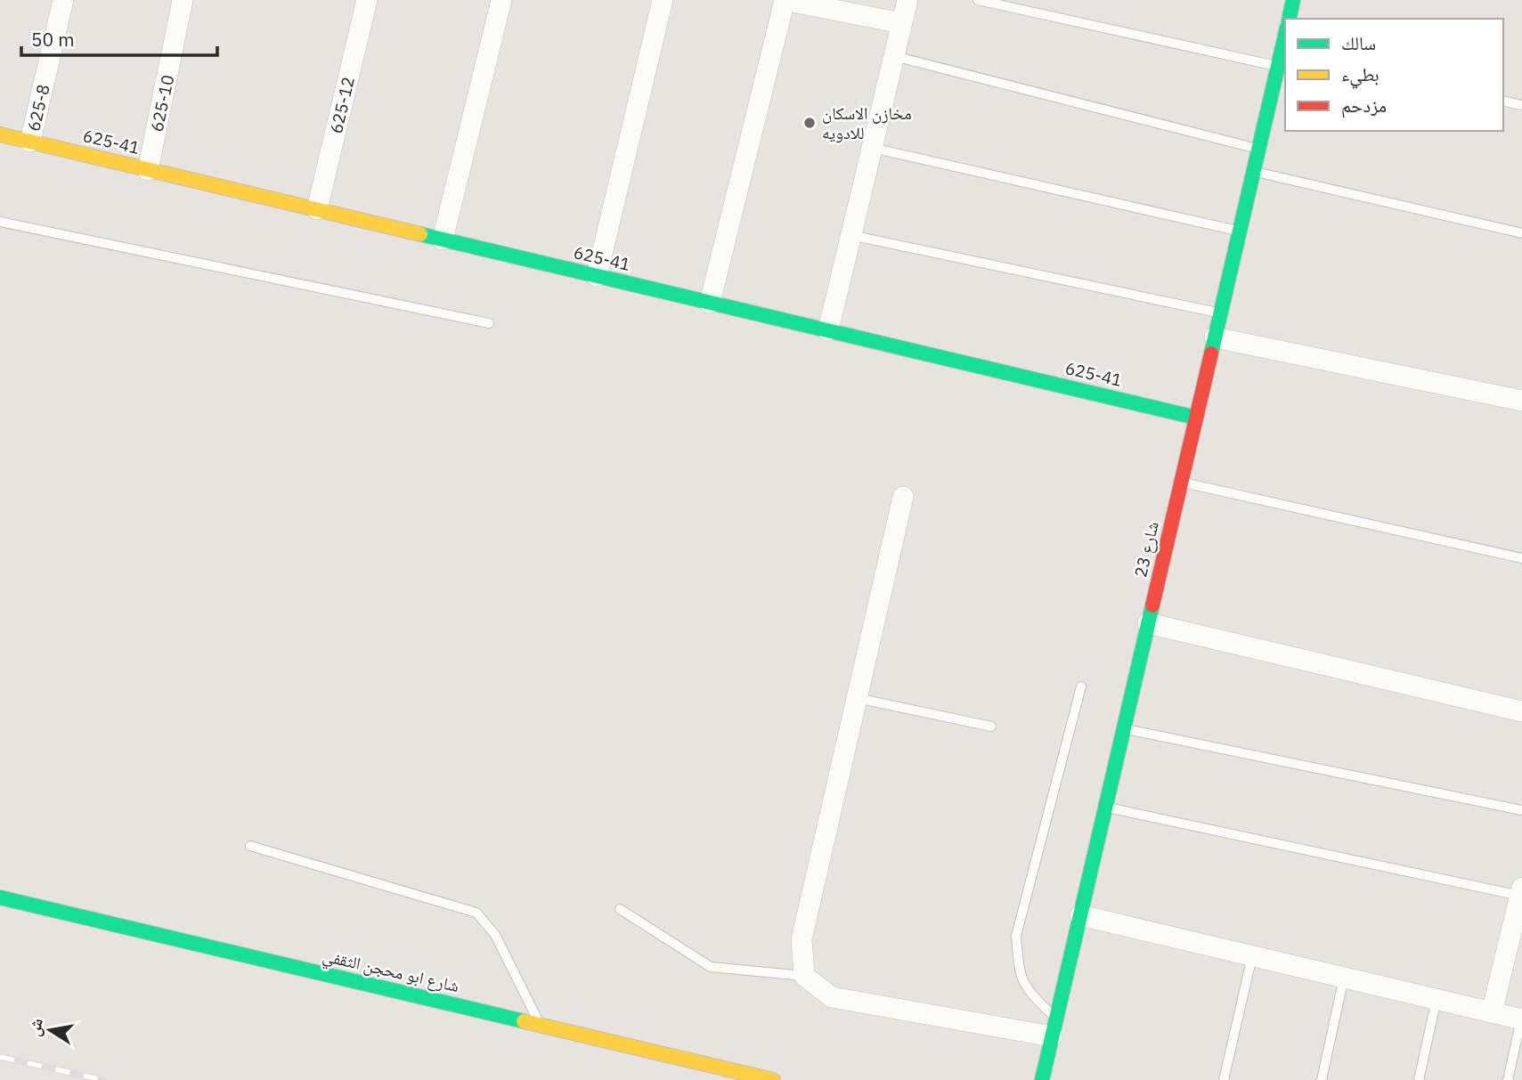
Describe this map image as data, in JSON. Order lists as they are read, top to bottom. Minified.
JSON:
{"streets":{"street":["625-10","625-12","625-8","625-41","شارع 23","شارع ابو محجن الثقفي"]},"crossings":[["625-10","625-41"],["625-12","625-41"],["625-8","625-41"],["625-41","شارع 23"]],"places":["مخازن الاسكان للادويه"],"legend":["سالك","بطيء","مزدحم"],"scale_bar":"50 m","north":"left"}
